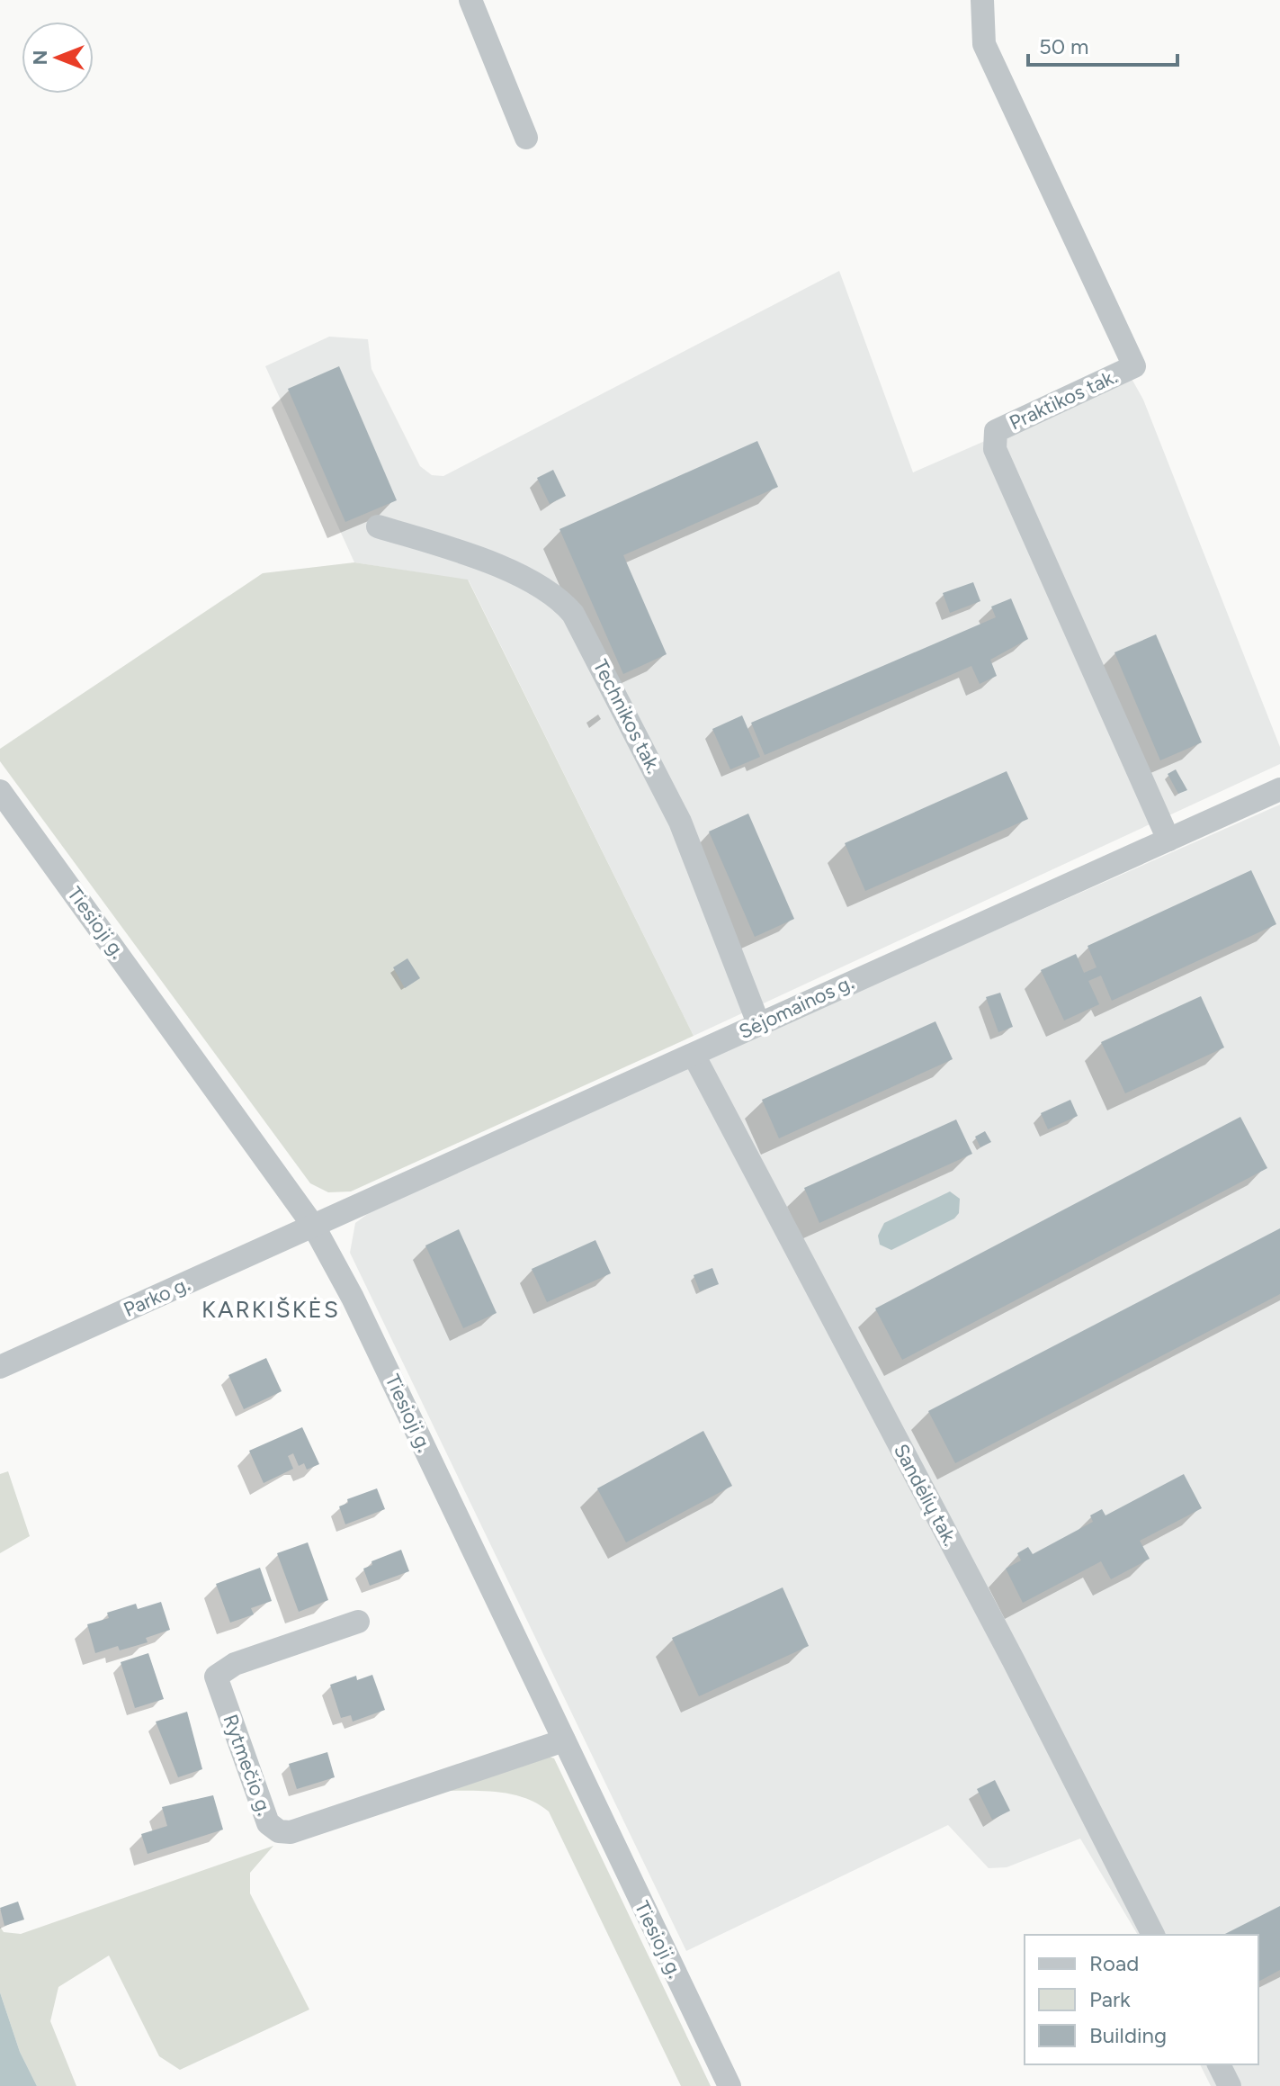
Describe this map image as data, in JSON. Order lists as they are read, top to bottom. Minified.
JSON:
{"streets":{"street":["Praktikos tak.","Technikos tak.","Tiesioji g.","Sėjomainos g.","Parko g.","Sandėlių tak.","Rytmečio g."]},"crossings":[["Praktikos tak.","Sėjomainos g."],["Technikos tak.","Sėjomainos g."],["Tiesioji g.","Sėjomainos g."],["Tiesioji g.","Parko g."],["Tiesioji g.","Rytmečio g."],["Sėjomainos g.","Parko g."],["Sėjomainos g.","Sandėlių tak."]],"districts":["KARKIŠKĖS"],"legend":["Road","Park","Building"],"scale_bar":"50 m","north":"left"}
